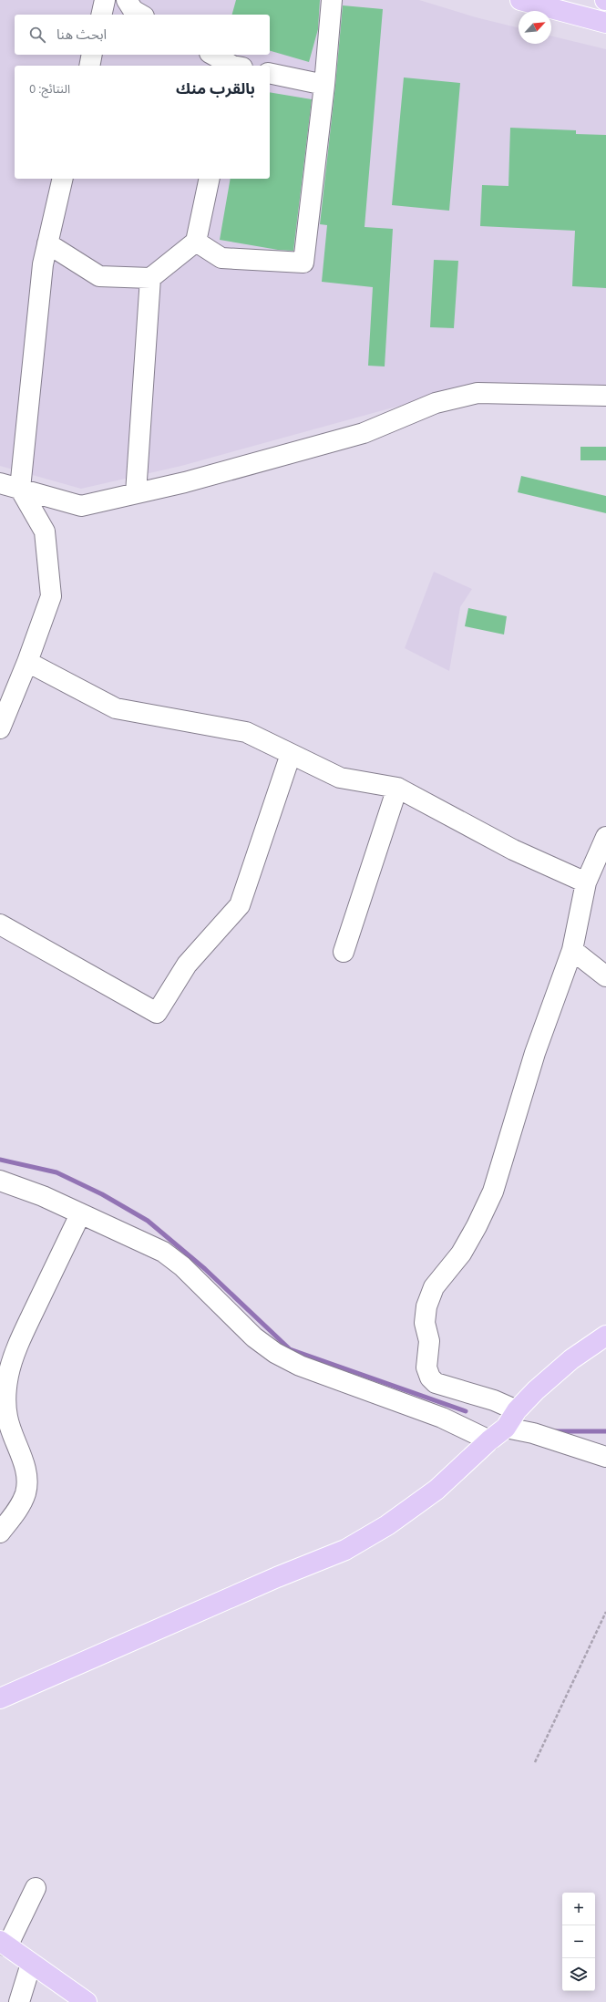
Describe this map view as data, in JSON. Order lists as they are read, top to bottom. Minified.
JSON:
{"north":"top right","page":{"search":"ابحث هنا","heading":["بالقرب منك","النتائج: 0"],"map_buttons":["+","−"]}}
